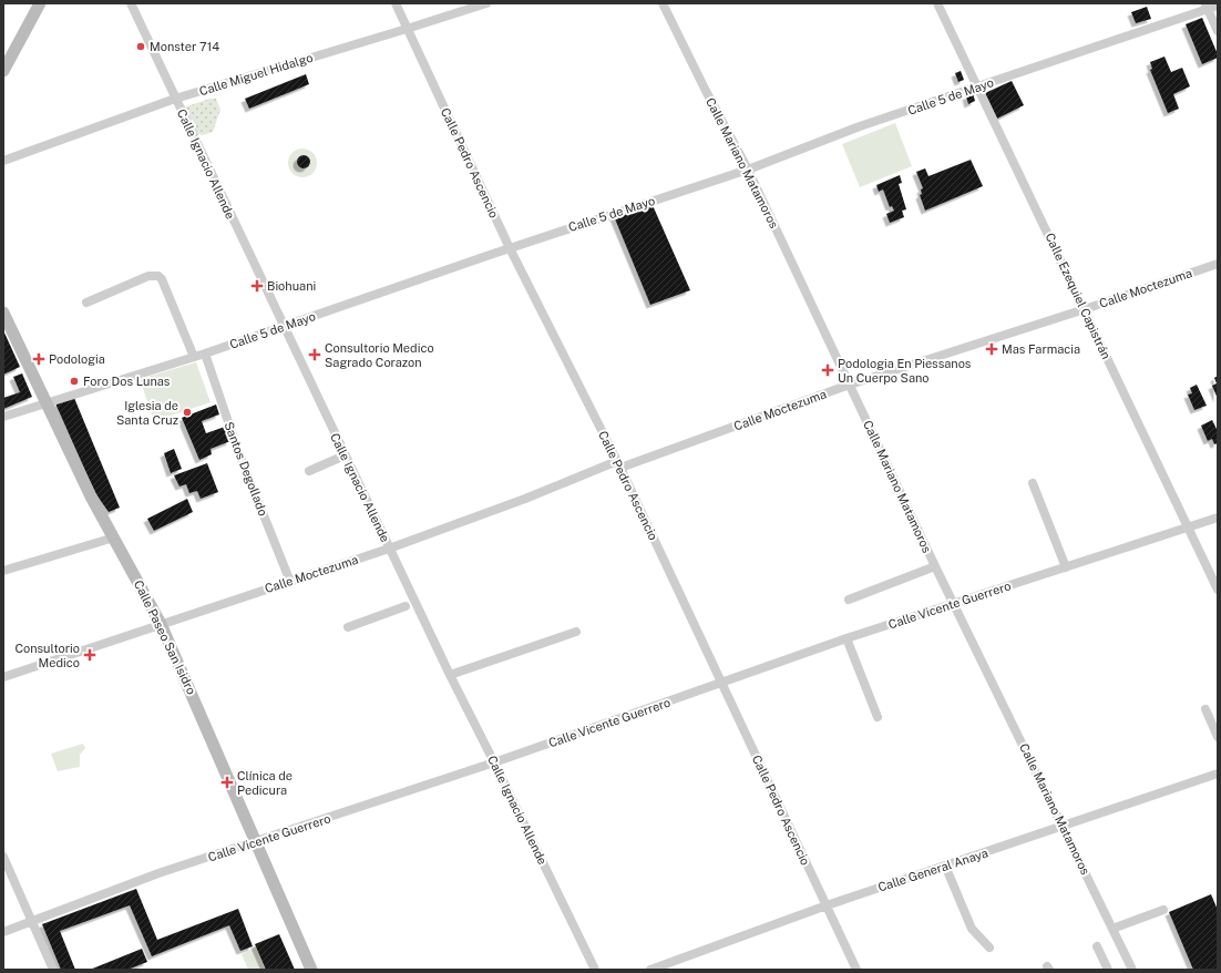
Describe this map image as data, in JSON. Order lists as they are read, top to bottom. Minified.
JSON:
{"streets":{"main road":["Calle Paseo San Isidro"],"street":["Calle Miguel Hidalgo","Calle 5 de Mayo","Calle Pedro Ascencio","Calle Mariano Matamoros","Calle Ignacio Allende","Calle Moctezuma","Calle Ezequiel Capistrán","Santos Degollado","Calle Vicente Guerrero","Calle General Anaya"]},"crossings":[["Calle Miguel Hidalgo","Calle Pedro Ascencio"],["Calle Miguel Hidalgo","Calle Ignacio Allende"],["Calle 5 de Mayo","Calle Pedro Ascencio"],["Calle 5 de Mayo","Calle Mariano Matamoros"],["Calle 5 de Mayo","Calle Ignacio Allende"],["Calle 5 de Mayo","Calle Ezequiel Capistrán"],["Calle 5 de Mayo","Santos Degollado"],["Calle 5 de Mayo","Calle Paseo San Isidro"],["Calle Pedro Ascencio","Calle Moctezuma"],["Calle Pedro Ascencio","Calle Vicente Guerrero"],["Calle Pedro Ascencio","Calle General Anaya"],["Calle Mariano Matamoros","Calle Moctezuma"],["Calle Mariano Matamoros","Calle Vicente Guerrero"],["Calle Mariano Matamoros","Calle General Anaya"],["Calle Ignacio Allende","Calle Moctezuma"],["Calle Ignacio Allende","Calle Vicente Guerrero"],["Calle Moctezuma","Calle Ezequiel Capistrán"],["Calle Moctezuma","Santos Degollado"],["Calle Moctezuma","Calle Paseo San Isidro"],["Calle Ezequiel Capistrán","Calle Vicente Guerrero"],["Calle Vicente Guerrero","Calle Paseo San Isidro"]],"places":{"other":["Monster 714","Foro Dos Lunas","Iglesia de Santa Cruz"],"health":["Biohuani","Mas Farmacia","Consultorio Medico Sagrado Corazon","Podologia","Podologia En Piessanos Un Cuerpo Sano","Consultorio Medico","Clínica de Pedicura"]}}
